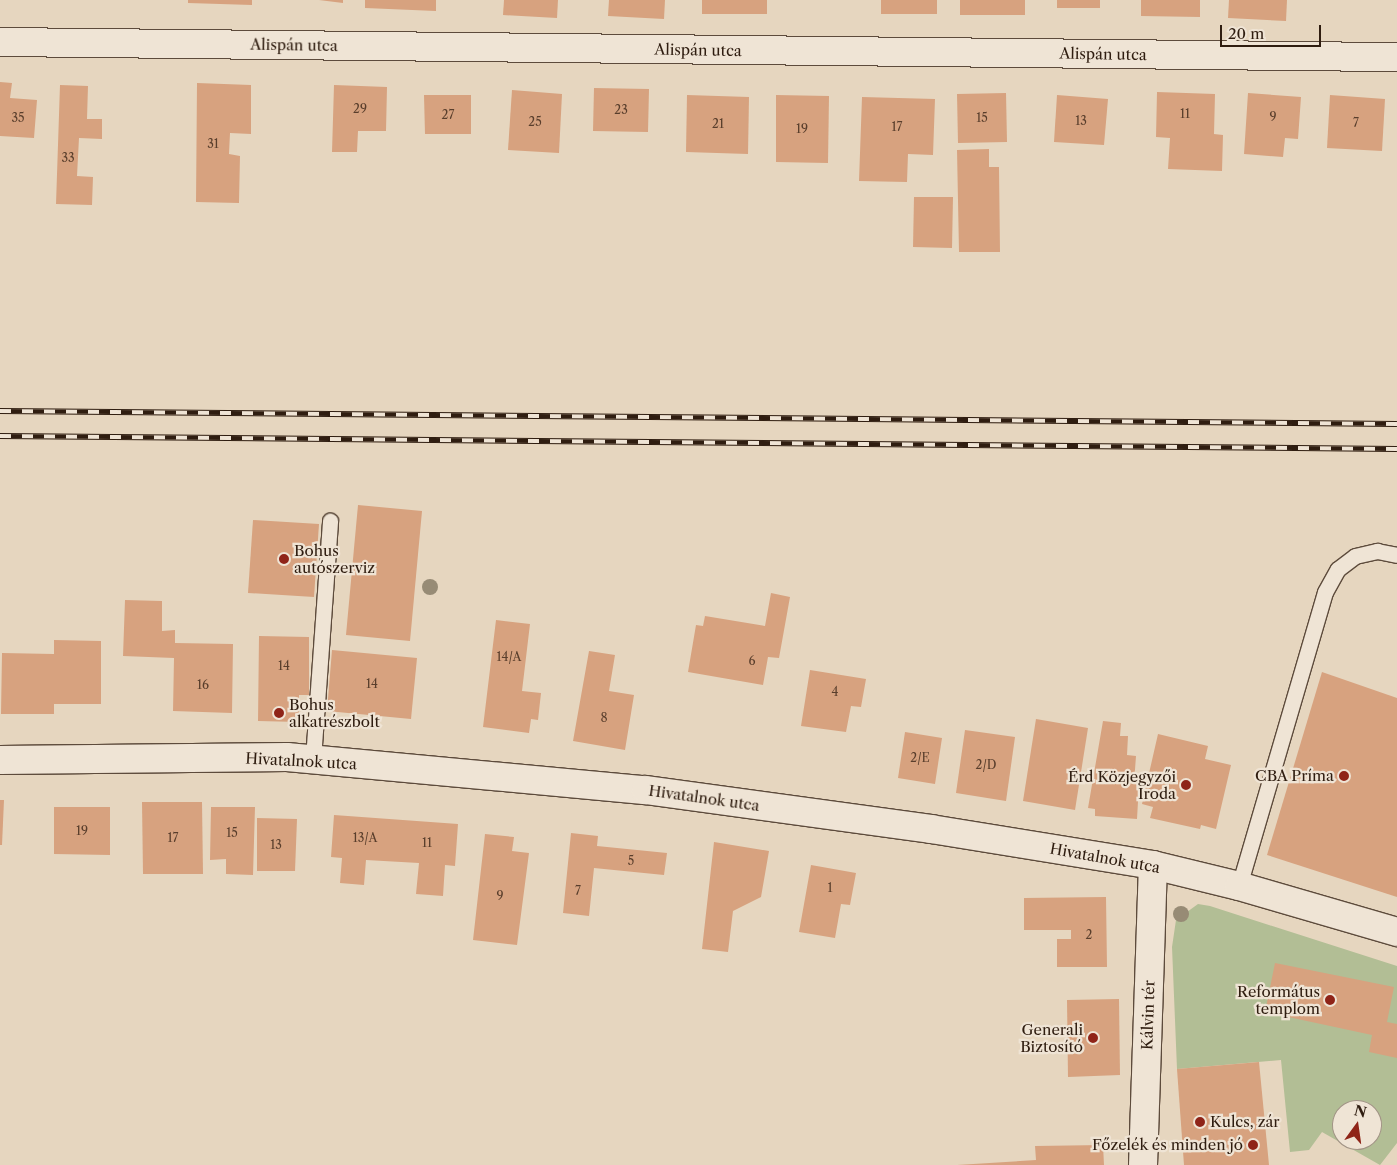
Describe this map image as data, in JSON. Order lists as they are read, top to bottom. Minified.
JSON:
{"streets":{"street":["Alispán utca","Hivatalnok utca","Kálvin tér"]},"crossings":[["Hivatalnok utca","Kálvin tér"]],"places":["Bohus autószerviz","Bohus alkatrészbolt","CBA Príma","Érd Közjegyzői Iroda","Református templom","Generali Biztosító","Kulcs, zár","Főzelék és minden jó"],"house_numbers":["29","23","11","27","9","35","15","13","25","7","21","17","19","31","33","14/A","6","14","14","16","4","8","2/E","2/D","19","15","17","13/A","11","13","5","1","7","9","2"],"scale_bar":"20 m","north":"top"}
